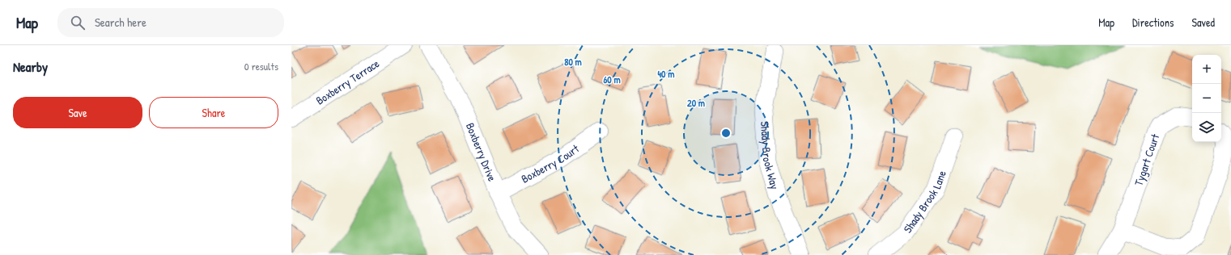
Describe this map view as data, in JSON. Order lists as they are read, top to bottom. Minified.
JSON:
{"streets":{"street":["Boxberry Terrace","Boxberry Drive","Shady Brook Way","Tygart Court","Boxberry Court","Shady Brook Lane"]},"crossings":[["Boxberry Drive","Boxberry Court"]],"page":{"header":"Map","search":"Search here","nav":["Map","Directions","Saved"],"heading":["Nearby","0 results"],"map_buttons":["+","−"],"buttons":["Save","Share"]},"rings":["80 m","40 m","60 m","20 m"]}
